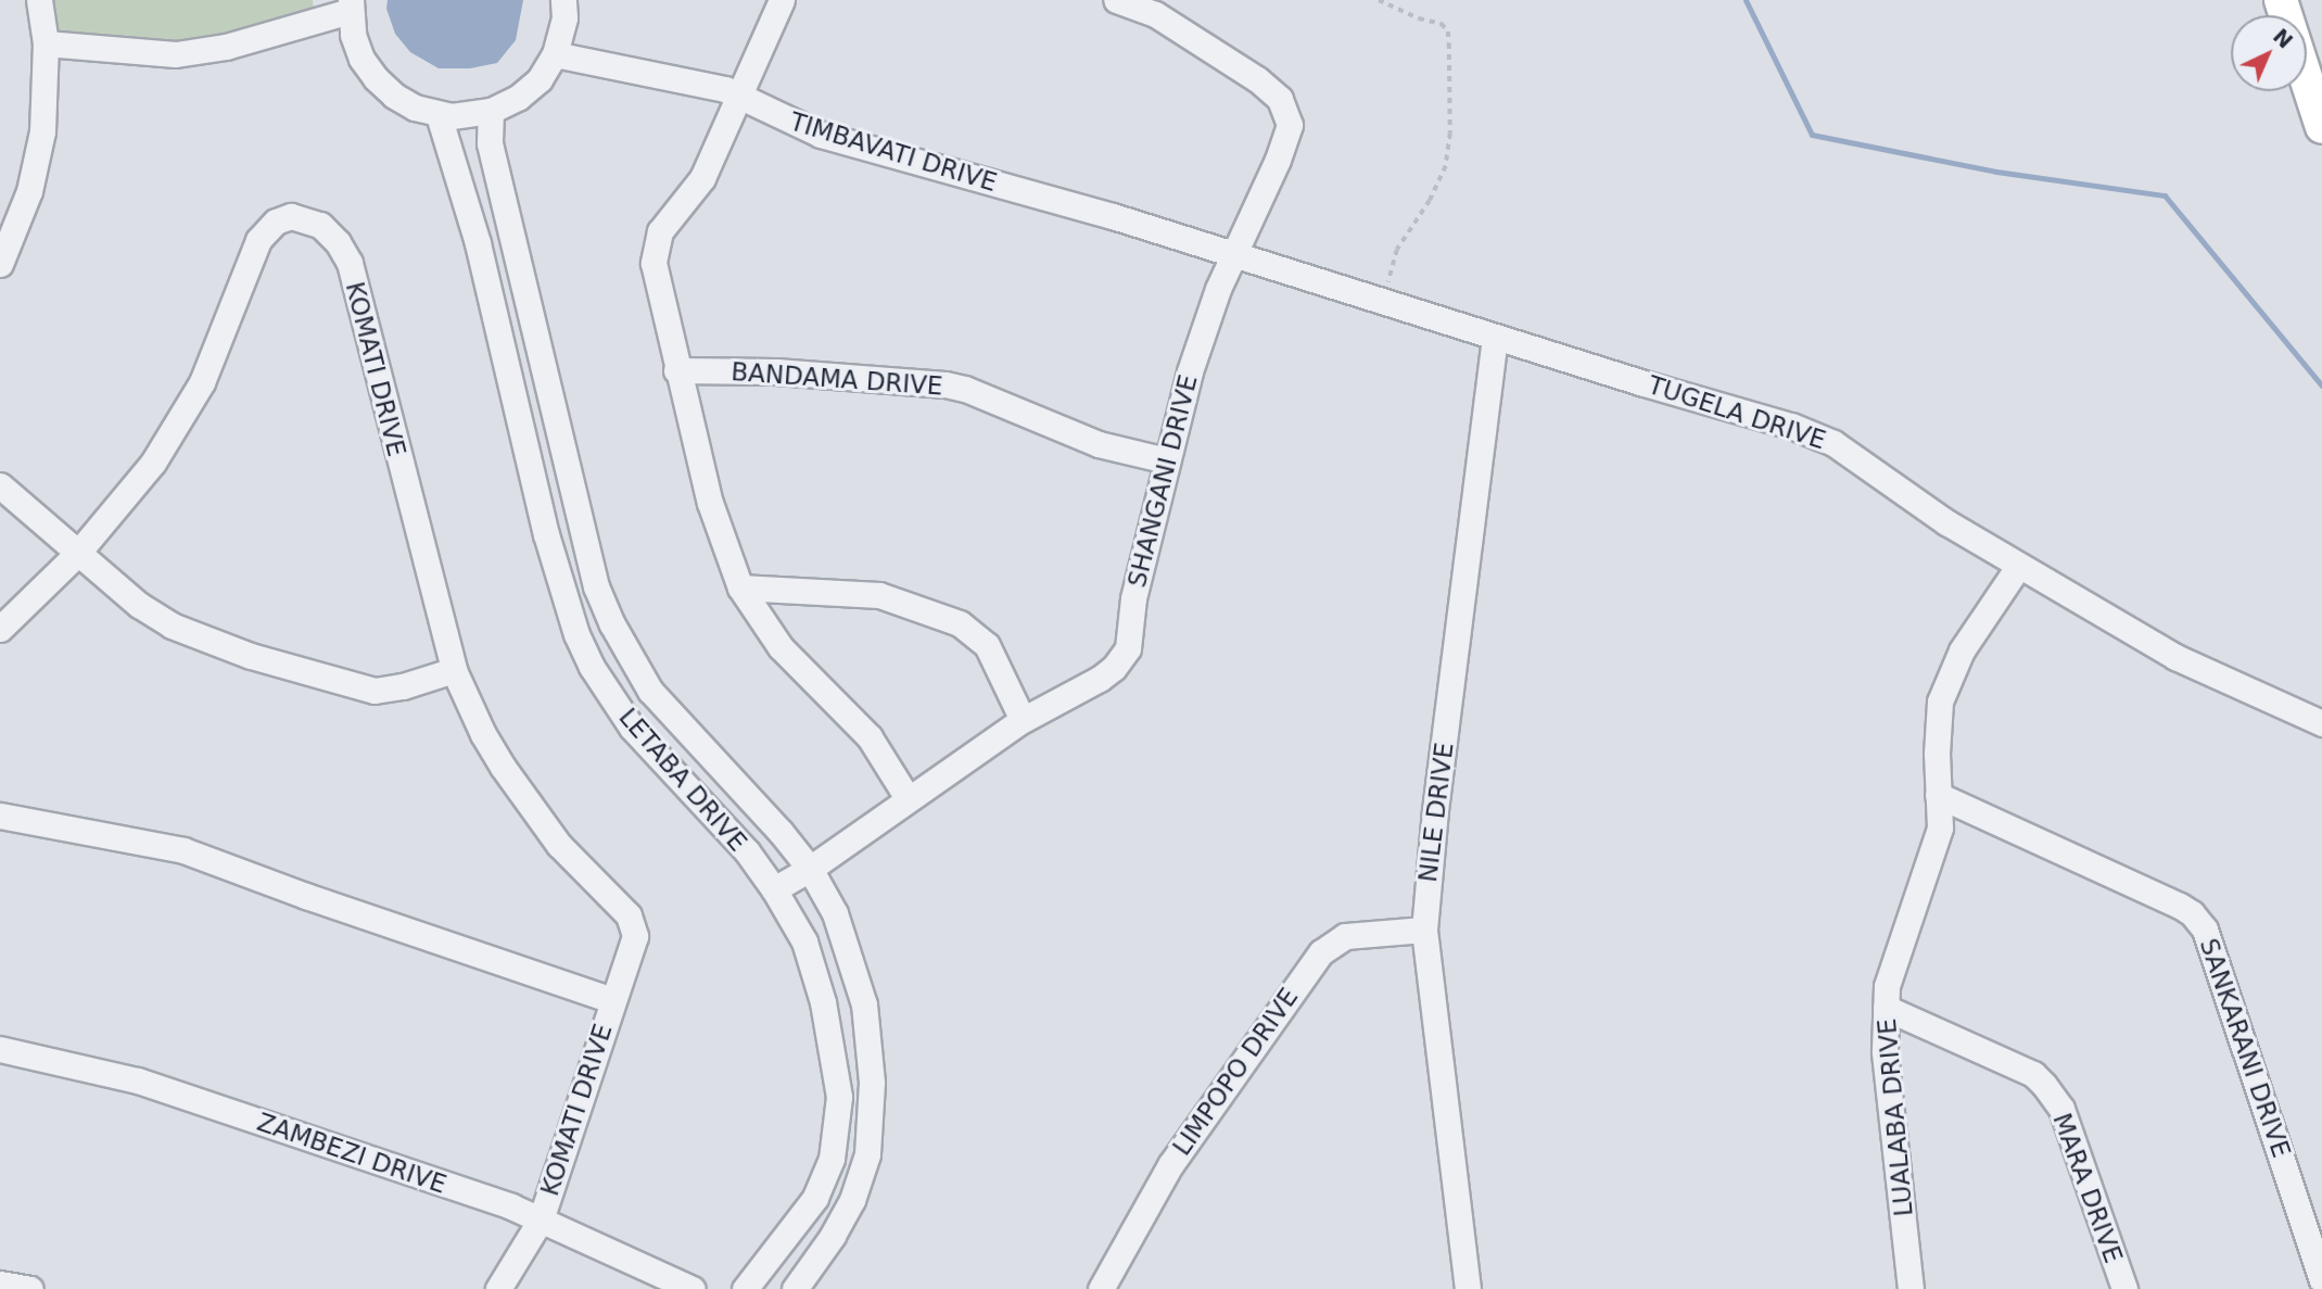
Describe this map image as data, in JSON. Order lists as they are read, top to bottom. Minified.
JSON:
{"streets":{"street":["TIMBAVATI DRIVE","KOMATI DRIVE","BANDAMA DRIVE","TUGELA DRIVE","SHANGANI DRIVE","LETABA DRIVE","NILE DRIVE","SANKARANI DRIVE","LIMPOPO DRIVE","LUALABA DRIVE","ZAMBEZI DRIVE","MARA DRIVE"]},"crossings":[["TIMBAVATI DRIVE","TUGELA DRIVE"],["TIMBAVATI DRIVE","SHANGANI DRIVE"],["KOMATI DRIVE","ZAMBEZI DRIVE"],["BANDAMA DRIVE","SHANGANI DRIVE"],["TUGELA DRIVE","SHANGANI DRIVE"],["TUGELA DRIVE","NILE DRIVE"],["TUGELA DRIVE","LUALABA DRIVE"],["SHANGANI DRIVE","LETABA DRIVE"],["NILE DRIVE","LIMPOPO DRIVE"],["SANKARANI DRIVE","LUALABA DRIVE"],["LUALABA DRIVE","MARA DRIVE"]],"north":"top right"}
